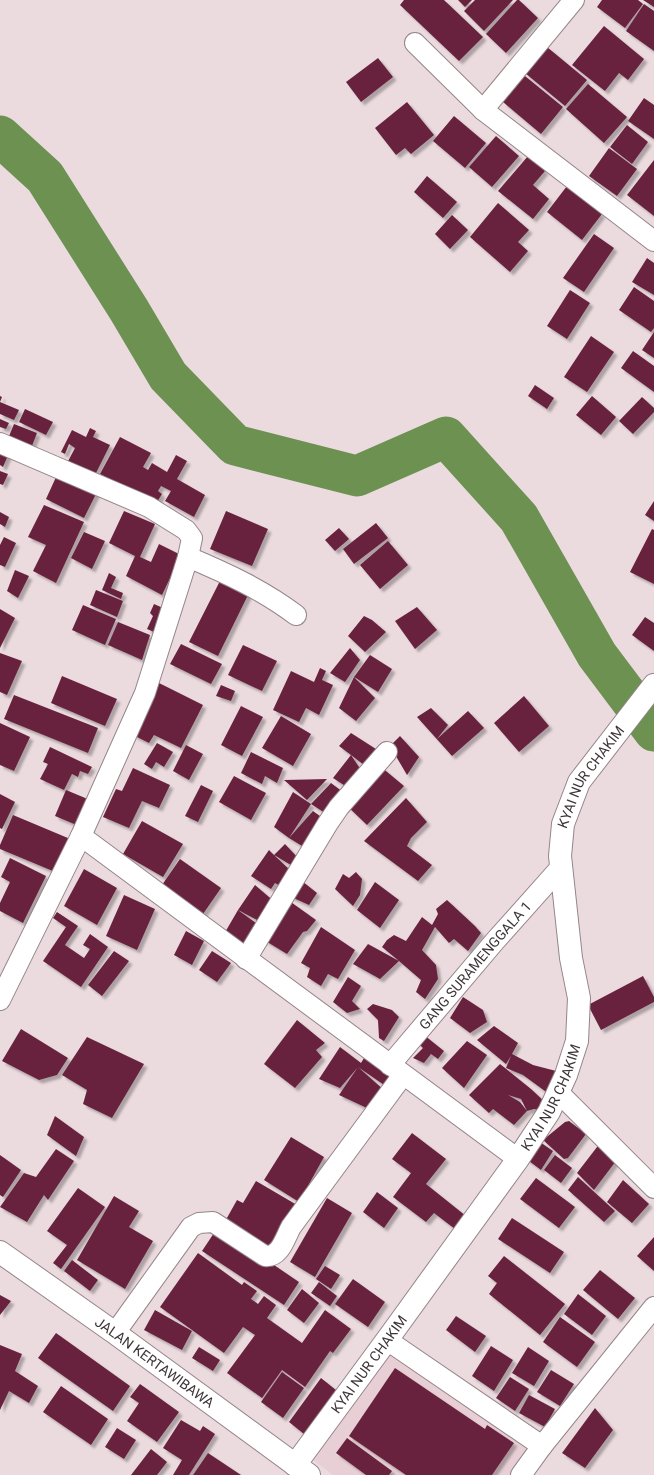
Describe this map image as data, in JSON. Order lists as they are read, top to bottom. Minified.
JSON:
{"streets":{"street":["KYAI NUR CHAKIM","GANG SURAMENGGALA 1","JALAN KERTAWIBAWA"]},"crossings":[["KYAI NUR CHAKIM","GANG SURAMENGGALA 1"],["KYAI NUR CHAKIM","JALAN KERTAWIBAWA"],["GANG SURAMENGGALA 1","JALAN KERTAWIBAWA"]]}
